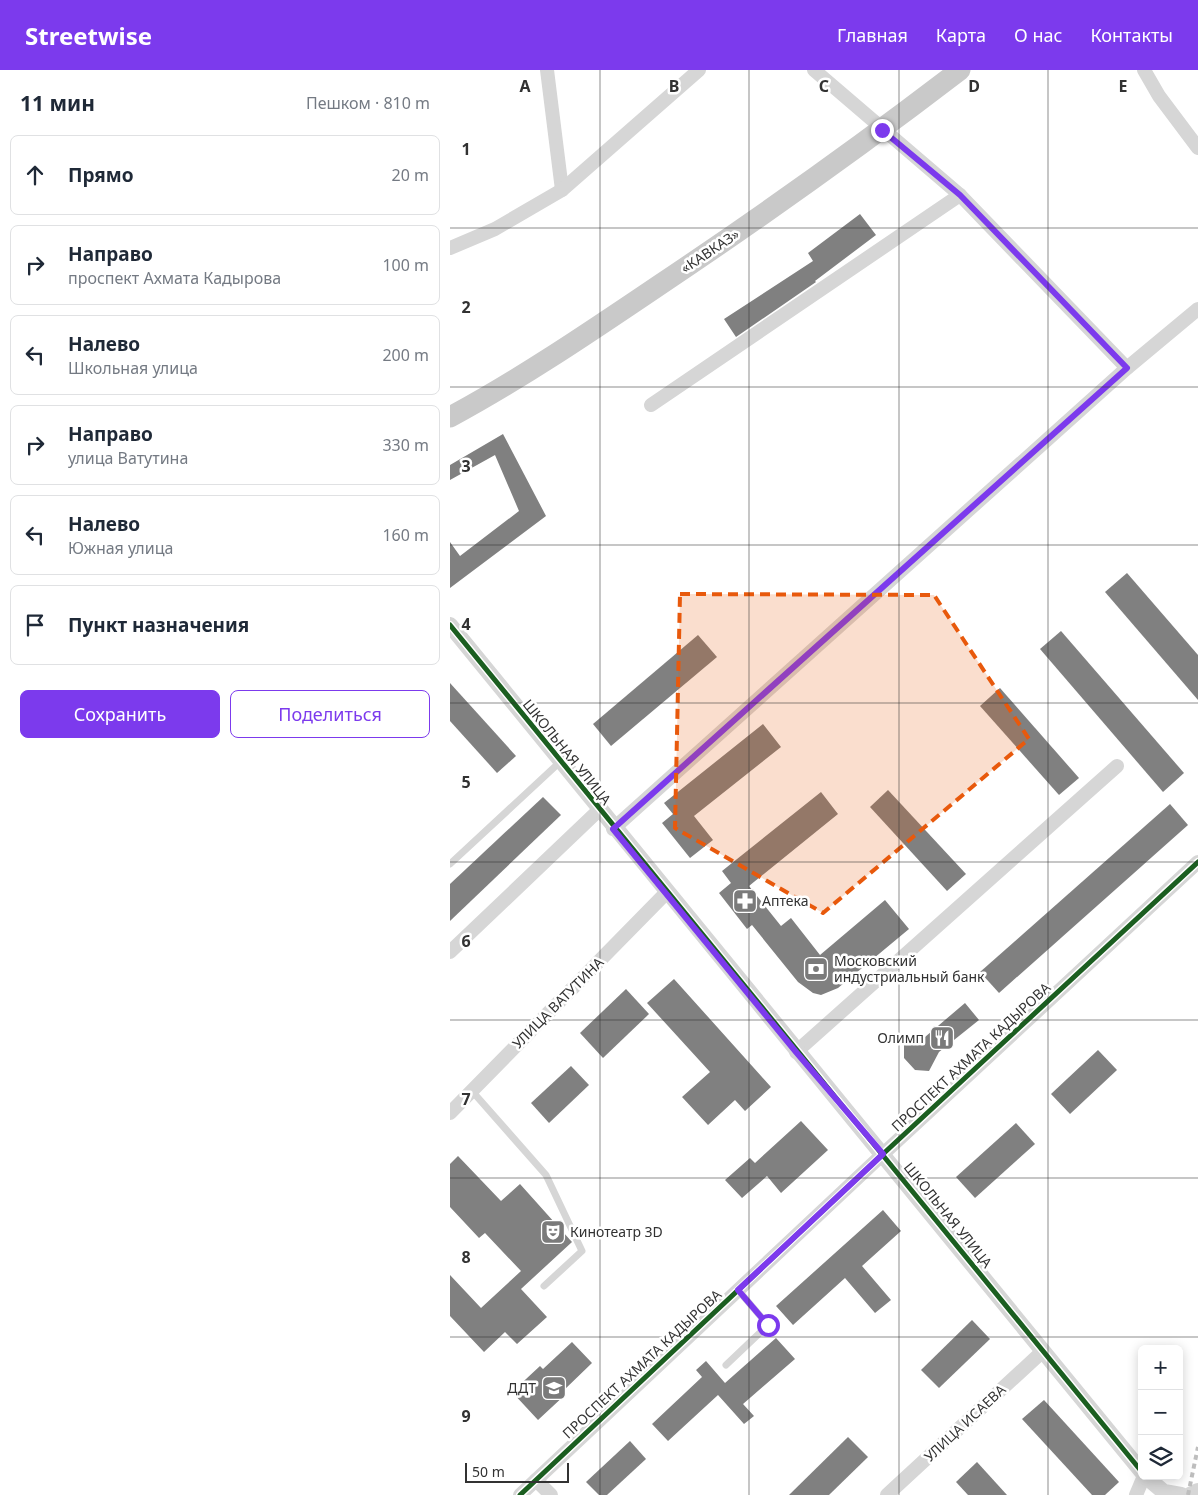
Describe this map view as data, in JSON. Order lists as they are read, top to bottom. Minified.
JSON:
{"streets":{"main road":["«КАВКАЗ»"],"street":["ШКОЛЬНАЯ УЛИЦА","УЛИЦА ВАТУТИНА","ПРОСПЕКТ АХМАТА КАДЫРОВА","УЛИЦА ИСАЕВА"]},"crossings":[["ШКОЛЬНАЯ УЛИЦА","УЛИЦА ВАТУТИНА"],["ШКОЛЬНАЯ УЛИЦА","ПРОСПЕКТ АХМАТА КАДЫРОВА"],["ШКОЛЬНАЯ УЛИЦА","УЛИЦА ИСАЕВА"]],"places":{"pharmacy":["Аптека"],"bank":["Московский индустриальный банк"],"restaurant":["Олимп"],"theatre":["Кинотеатр 3D"],"school or university":["ДДТ"]},"scale_bar":"50 m","page":{"header":"Streetwise","nav":["Главная","Карта","О нас","Контакты"],"heading":["11 мин","Пешком · 810 m"],"list":[["Прямо","20 m"],["Направо","проспект Ахмата Кадырова","100 m"],["Налево","Школьная улица","200 m"],["Направо","улица Ватутина","330 m"],["Налево","Южная улица","160 m"],"Пункт назначения"],"buttons":["Сохранить","Поделиться"],"map_buttons":["+","−"],"scale":"50 m"},"grid":{"columns":["A","B","C","D","E"],"rows":["1","2","3","4","5","6","7","8","9"]}}
